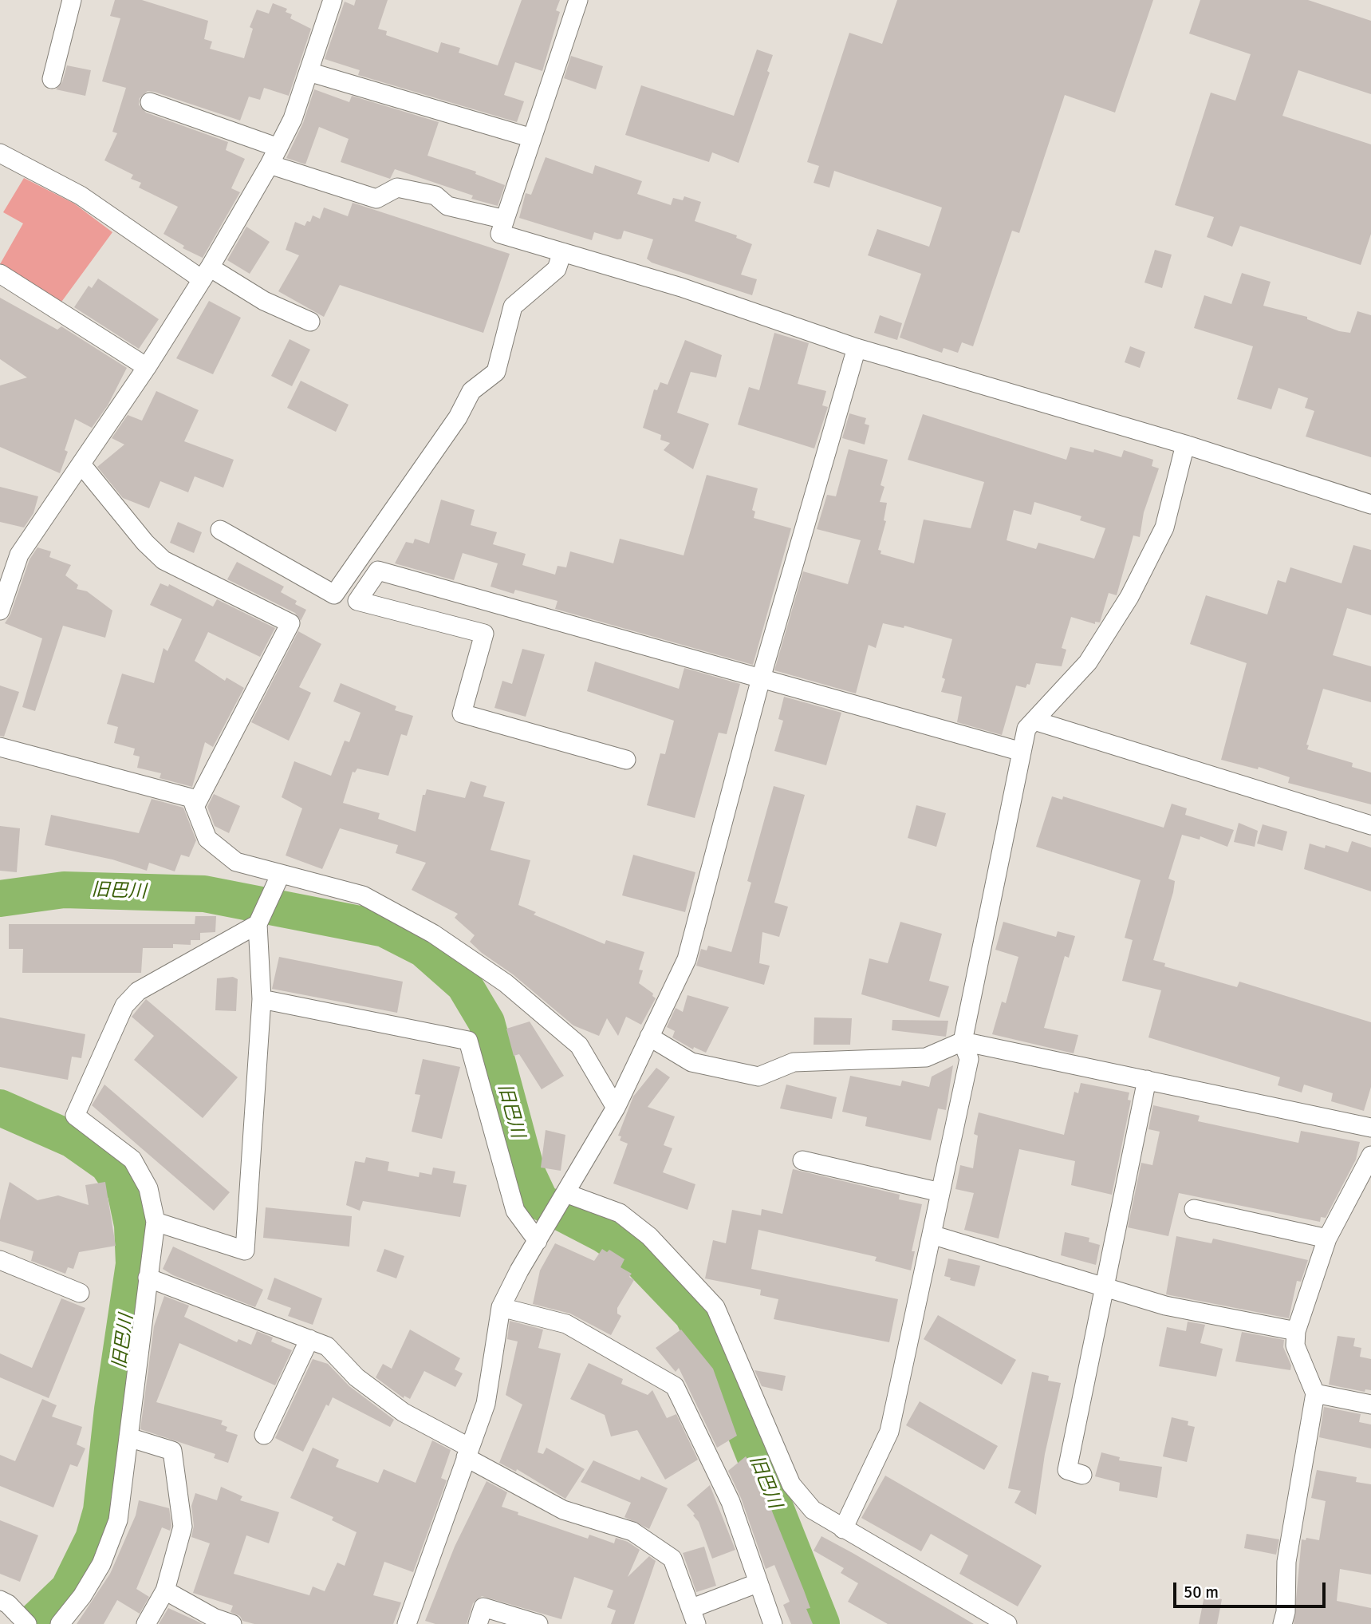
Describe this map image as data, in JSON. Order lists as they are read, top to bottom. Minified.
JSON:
{"water":["旧巴川"],"scale_bar":"50 m"}
